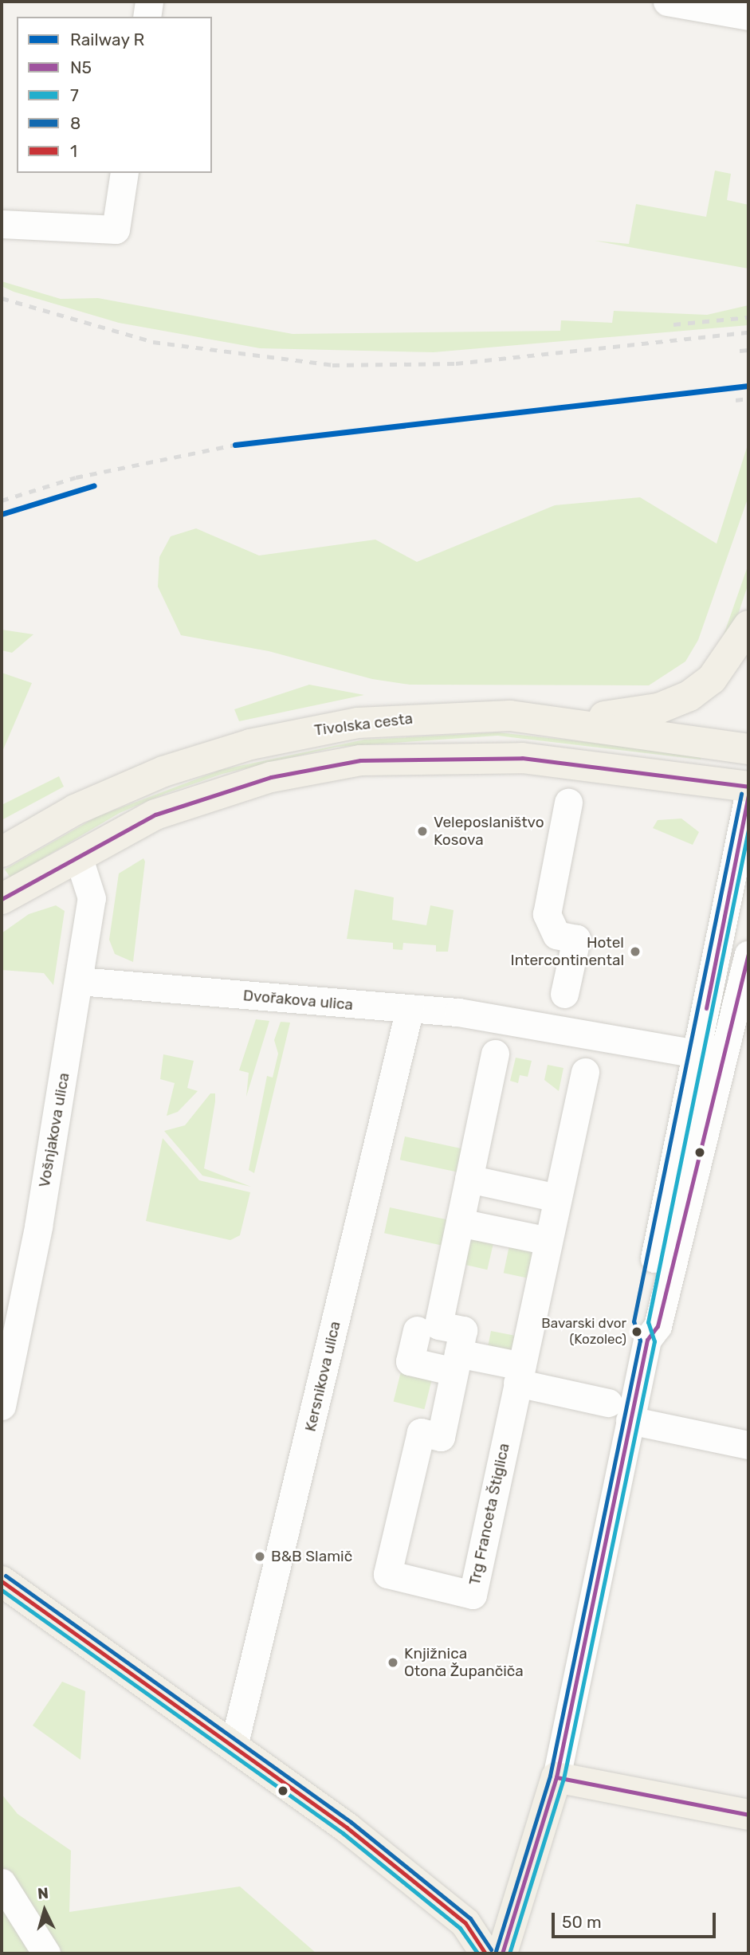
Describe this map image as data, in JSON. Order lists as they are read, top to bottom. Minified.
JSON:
{"streets":{"main road":["Tivolska cesta"],"street":["Dvořakova ulica","Vošnjakova ulica","Kersnikova ulica","Trg Franceta Štiglica"]},"crossings":[["Dvořakova ulica","Vošnjakova ulica"],["Dvořakova ulica","Kersnikova ulica"]],"places":["Veleposlaništvo Kosova","Hotel Intercontinental","Bavarski dvor (Kozolec)","B&B Slamič","Knjižnica Otona Župančiča"],"lines":["rail line R","transit line N5","transit line 8","transit line 7","transit line 1"],"legend":["Railway R","N5","7","8","1"],"scale_bar":"50 m","north":"top"}
